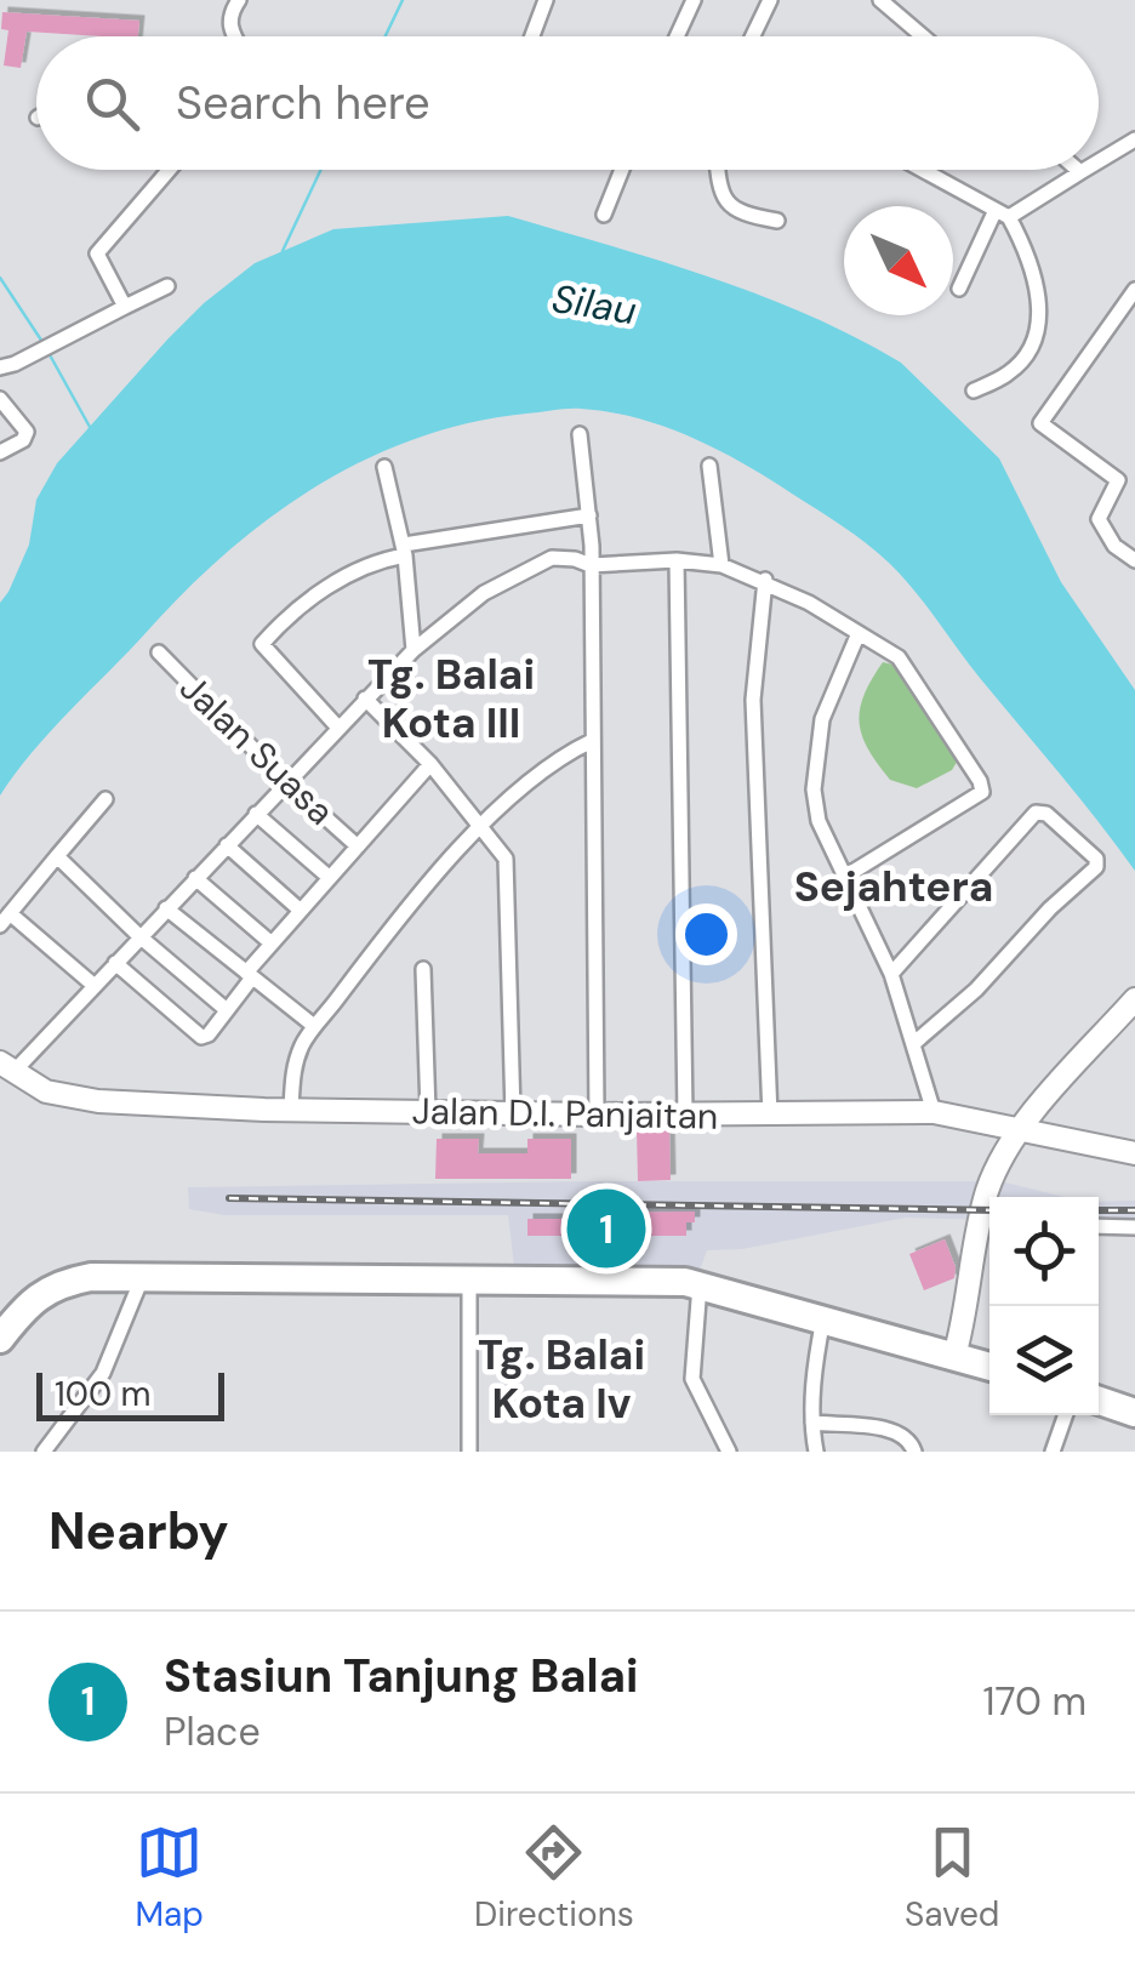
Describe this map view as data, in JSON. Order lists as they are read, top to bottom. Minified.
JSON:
{"streets":{"main road":["Jalan D.I. Panjaitan"],"street":["Jalan Suasa"]},"districts":["Tg. Balai Kota III","Sejahtera","Tg. Balai Kota Iv"],"water":["Silau"],"scale_bar":"100 m","north":"bottom right","page":{"search":"Search here","pins":"1","scale":"100 m","heading":"Nearby","list":[{"mark":"1","name":"Stasiun Tanjung Balai","note":"Place","value":"170 m"}],"nav":["Map","Directions","Saved"]}}
